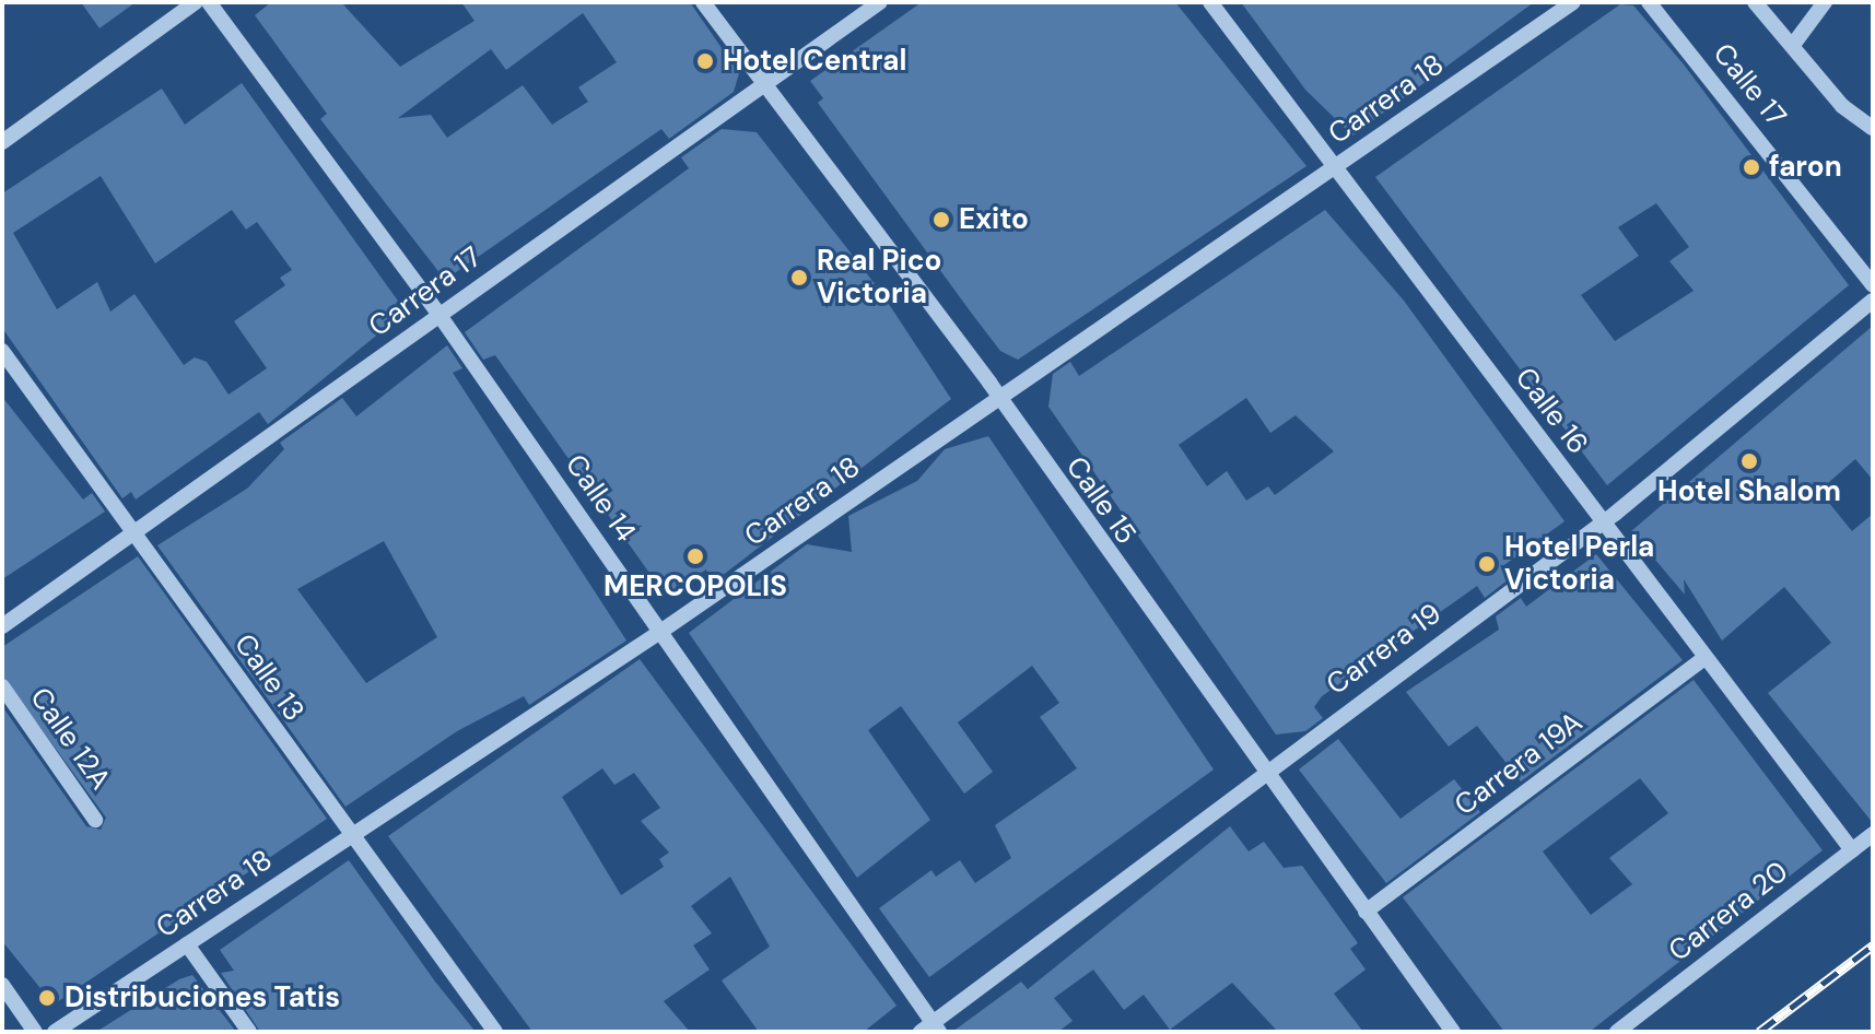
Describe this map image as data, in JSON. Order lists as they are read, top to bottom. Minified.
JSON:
{"streets":{"street":["Calle 17","Carrera 18","Carrera 17","Calle 16","Calle 14","Calle 15","Carrera 19","Calle 13","Calle 12A","Carrera 19A","Carrera 20"]},"crossings":[["Carrera 18","Calle 16"],["Carrera 18","Calle 14"],["Carrera 18","Calle 15"],["Carrera 18","Calle 13"],["Carrera 17","Calle 14"],["Carrera 17","Calle 15"],["Carrera 17","Calle 13"],["Calle 16","Carrera 19"],["Calle 16","Carrera 19A"],["Calle 16","Carrera 20"],["Calle 14","Carrera 19"],["Calle 15","Carrera 19"],["Calle 15","Carrera 19A"]],"places":["Hotel Central","faron","Exito","Real Pico Victoria","Hotel Shalom","MERCOPOLIS","Hotel Perla Victoria","Distribuciones Tatis"]}
